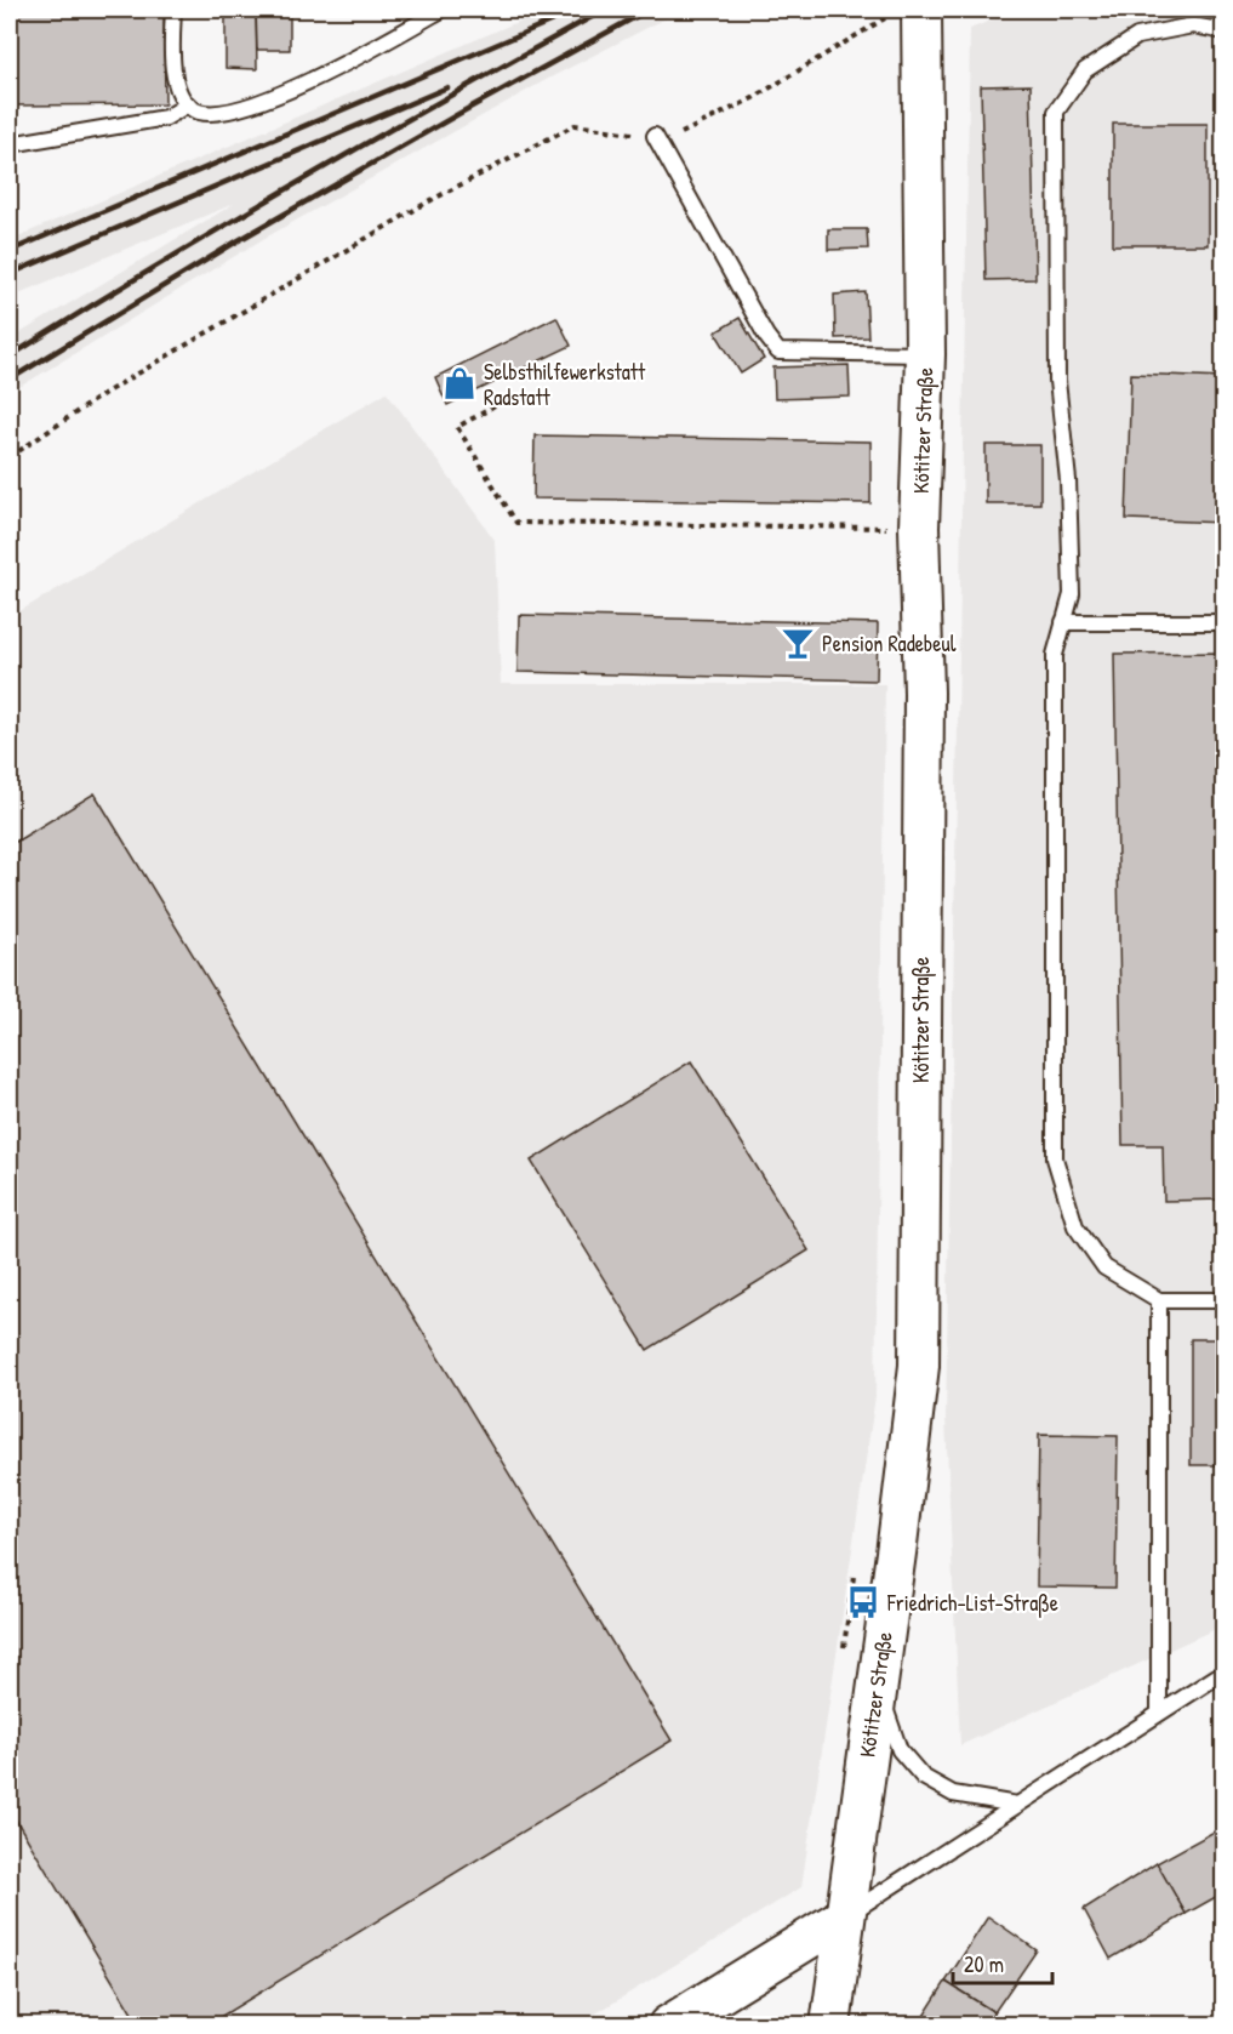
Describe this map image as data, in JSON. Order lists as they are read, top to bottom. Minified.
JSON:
{"streets":{"street":["Kötitzer Straße"]},"places":{"shop":["Selbsthilfewerkstatt Radstatt"],"bar":["Pension Radebeul"],"bus stop":["Friedrich-List-Straße"]},"scale_bar":"20 m"}
